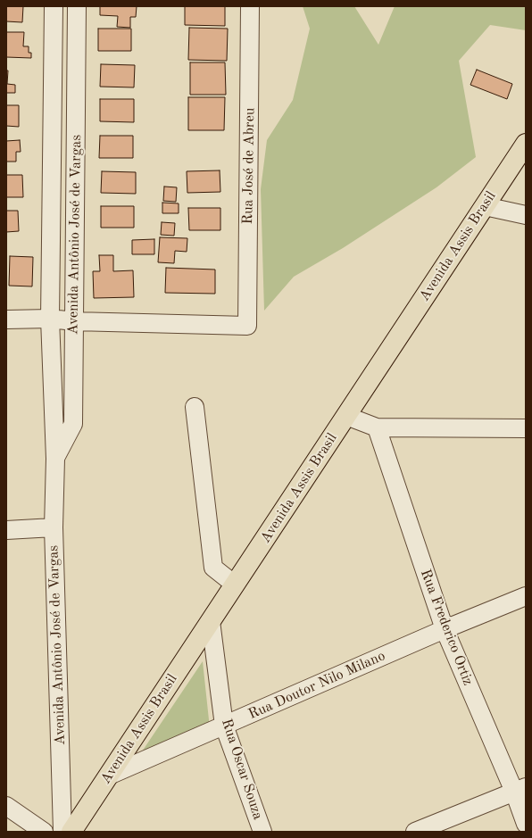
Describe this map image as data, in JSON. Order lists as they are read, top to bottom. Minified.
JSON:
{"streets":{"main road":["Avenida Assis Brasil"],"street":["Rua José de Abreu","Avenida Antônio José de Vargas","Rua Frederico Ortiz","Rua Doutor Nilo Milano","Rua Oscar Souza"]},"crossings":[["Rua José de Abreu","Avenida Antônio José de Vargas"],["Avenida Assis Brasil","Rua Doutor Nilo Milano"],["Avenida Assis Brasil","Rua Oscar Souza"],["Rua Frederico Ortiz","Rua Doutor Nilo Milano"],["Rua Doutor Nilo Milano","Rua Oscar Souza"]]}
